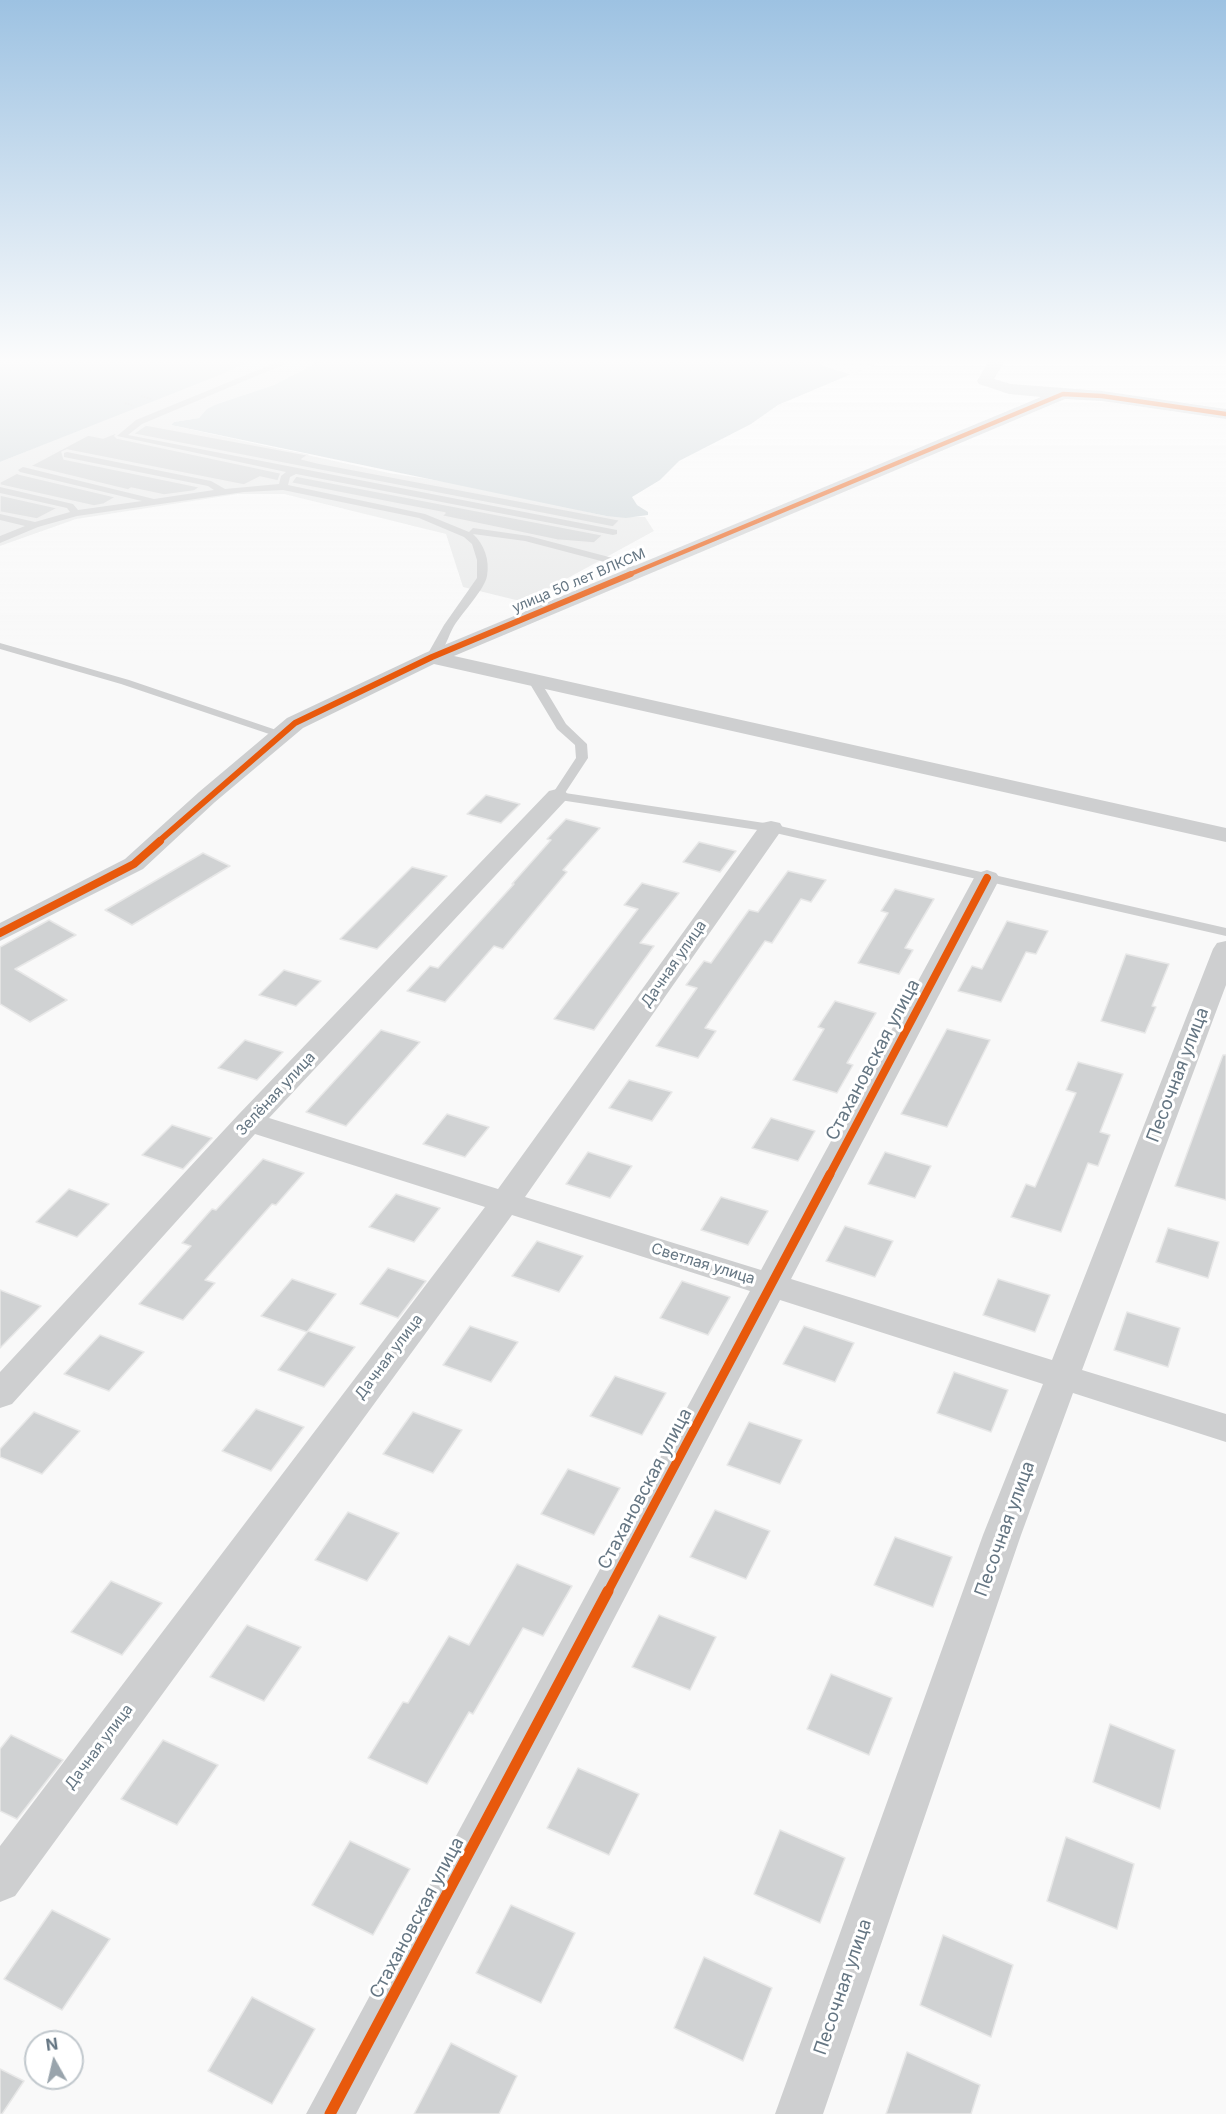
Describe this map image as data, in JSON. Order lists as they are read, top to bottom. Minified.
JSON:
{"streets":{"street":["улица 50 лет ВЛКСМ","Дачная улица","Стахановская улица","Песочная улица","Зелёная улица","Светлая улица"]},"crossings":[["Дачная улица","Светлая улица"],["Стахановская улица","Светлая улица"],["Песочная улица","Светлая улица"],["Зелёная улица","Светлая улица"]],"north":"top"}
